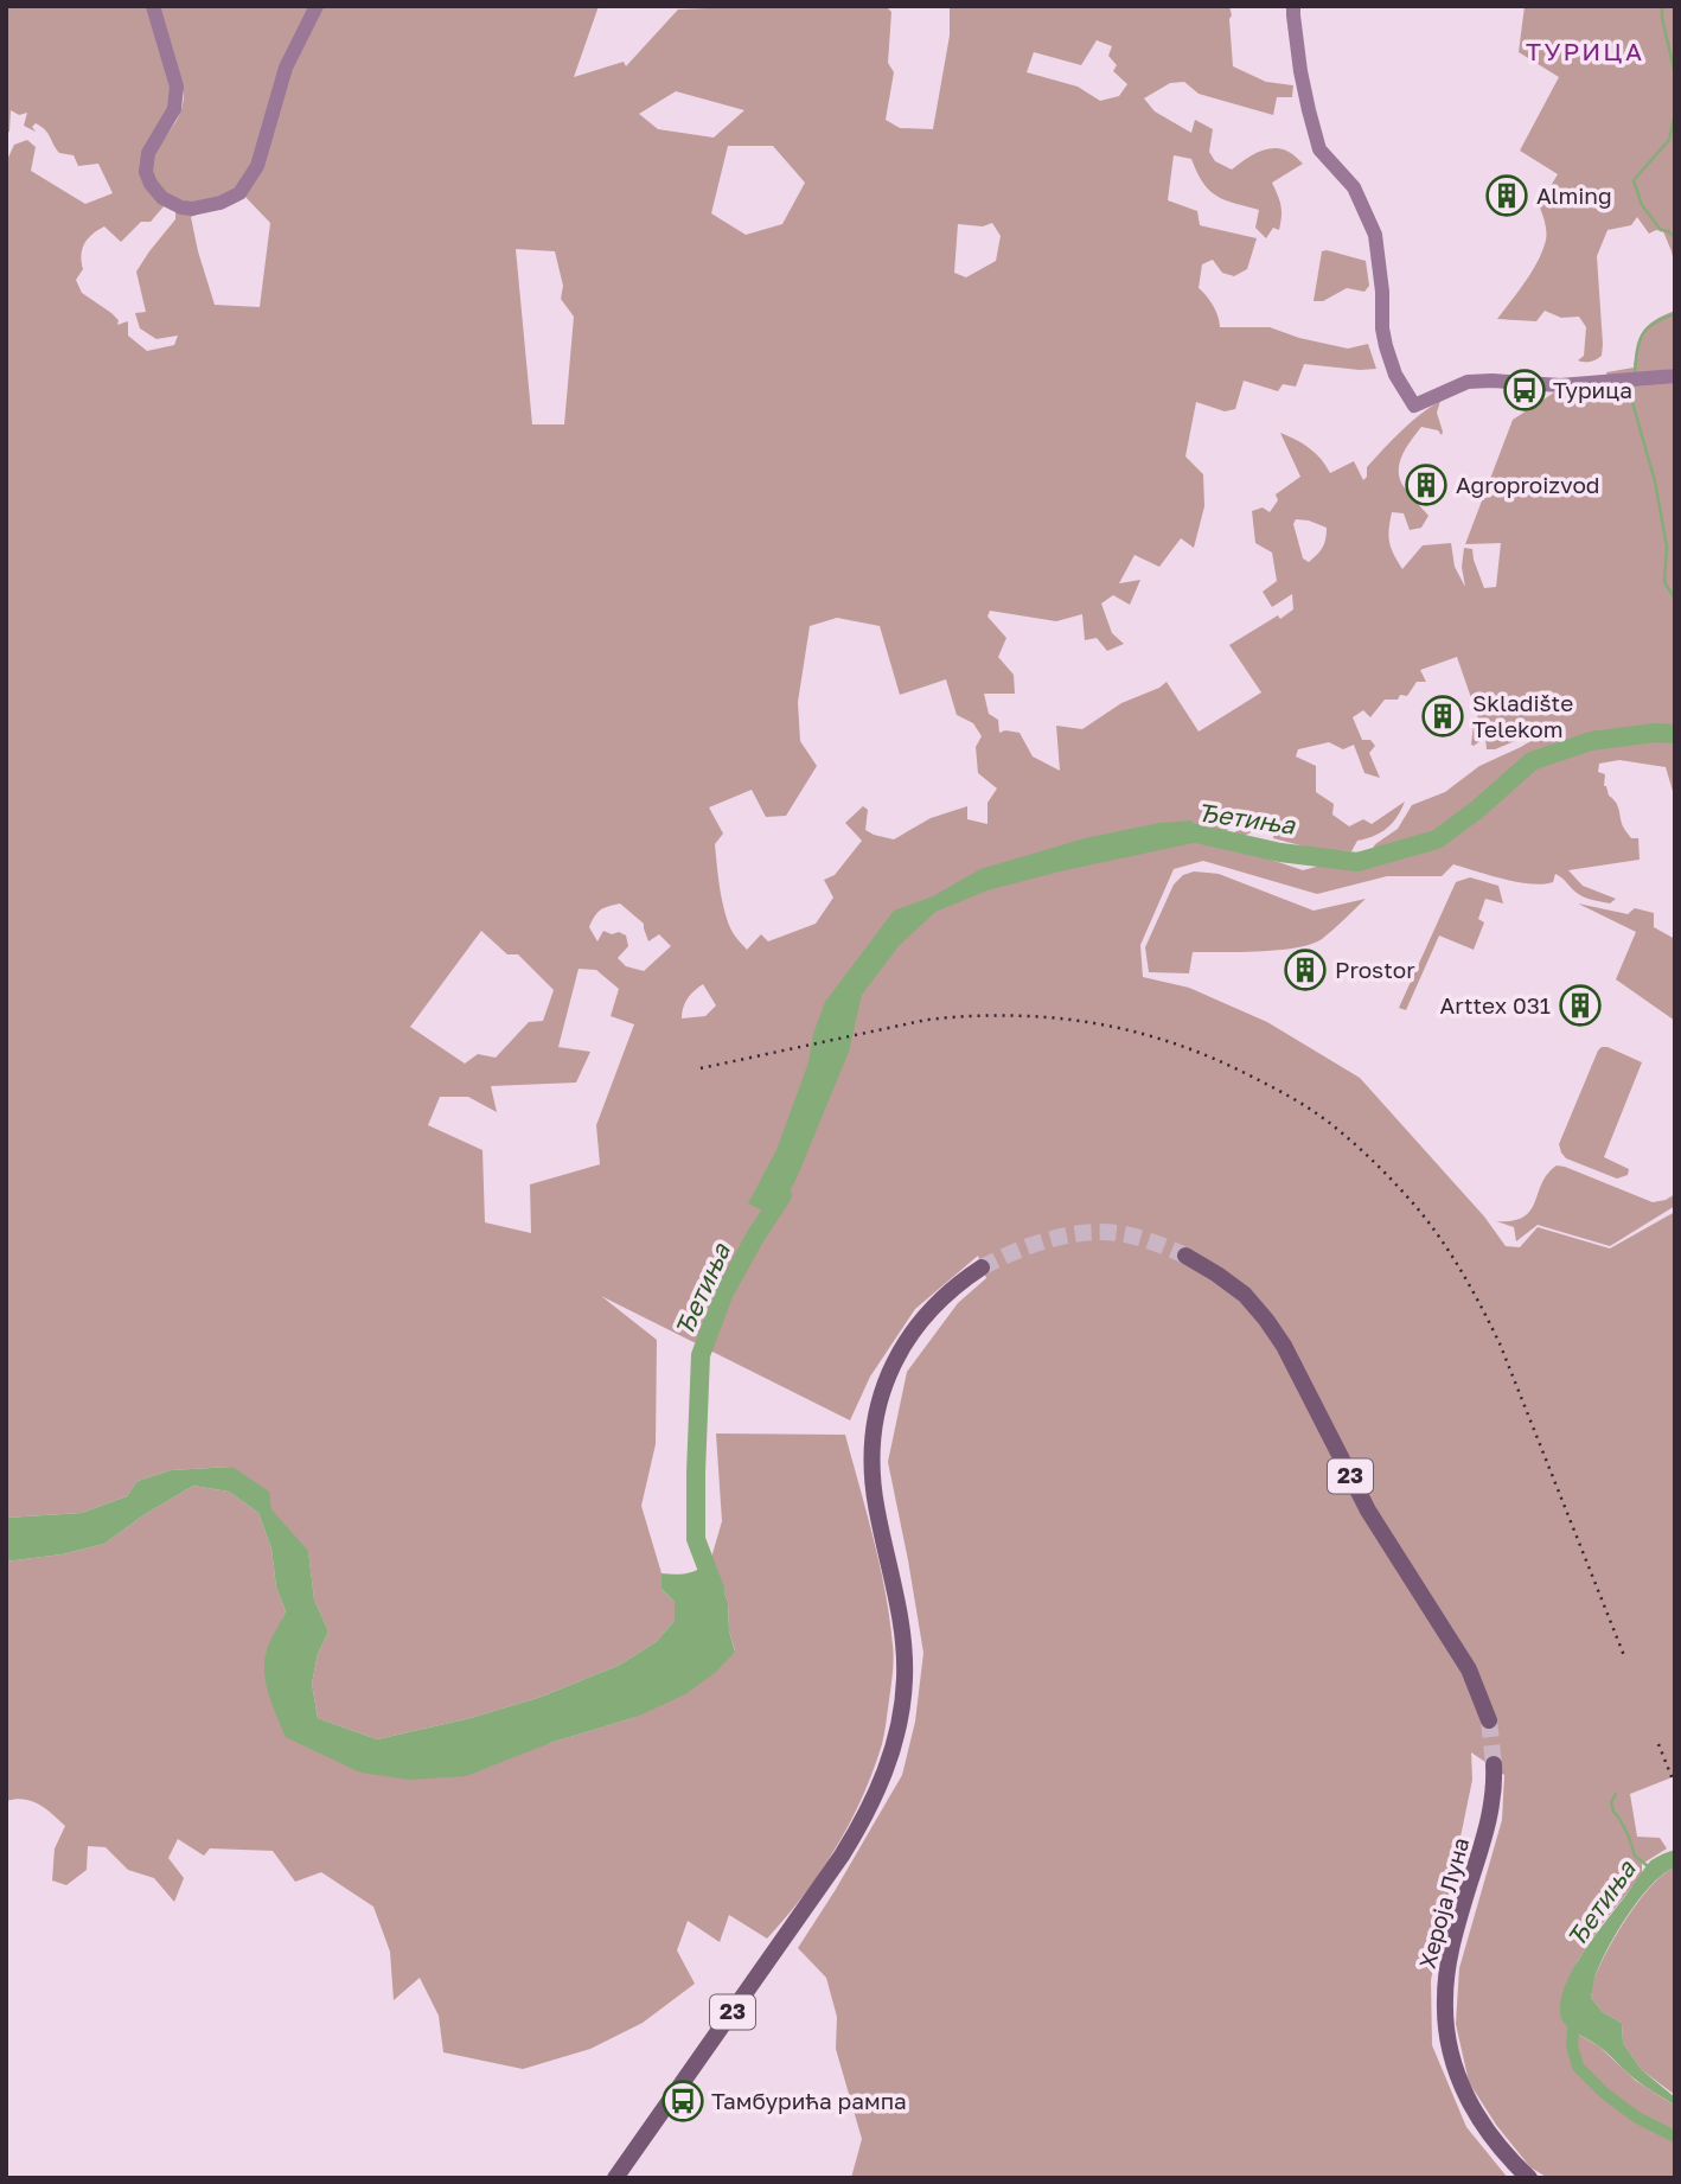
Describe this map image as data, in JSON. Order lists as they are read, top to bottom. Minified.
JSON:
{"streets":{"main road":["23","Хероја Луна"]},"districts":["ТУРИЦА"],"water":["Ђетиња"],"places":{"building":["Alming","Agroproizvod","Skladište Telekom","Prostor","Arttex 031"],"bus stop":["Турица","Тамбурића рампа"]}}
